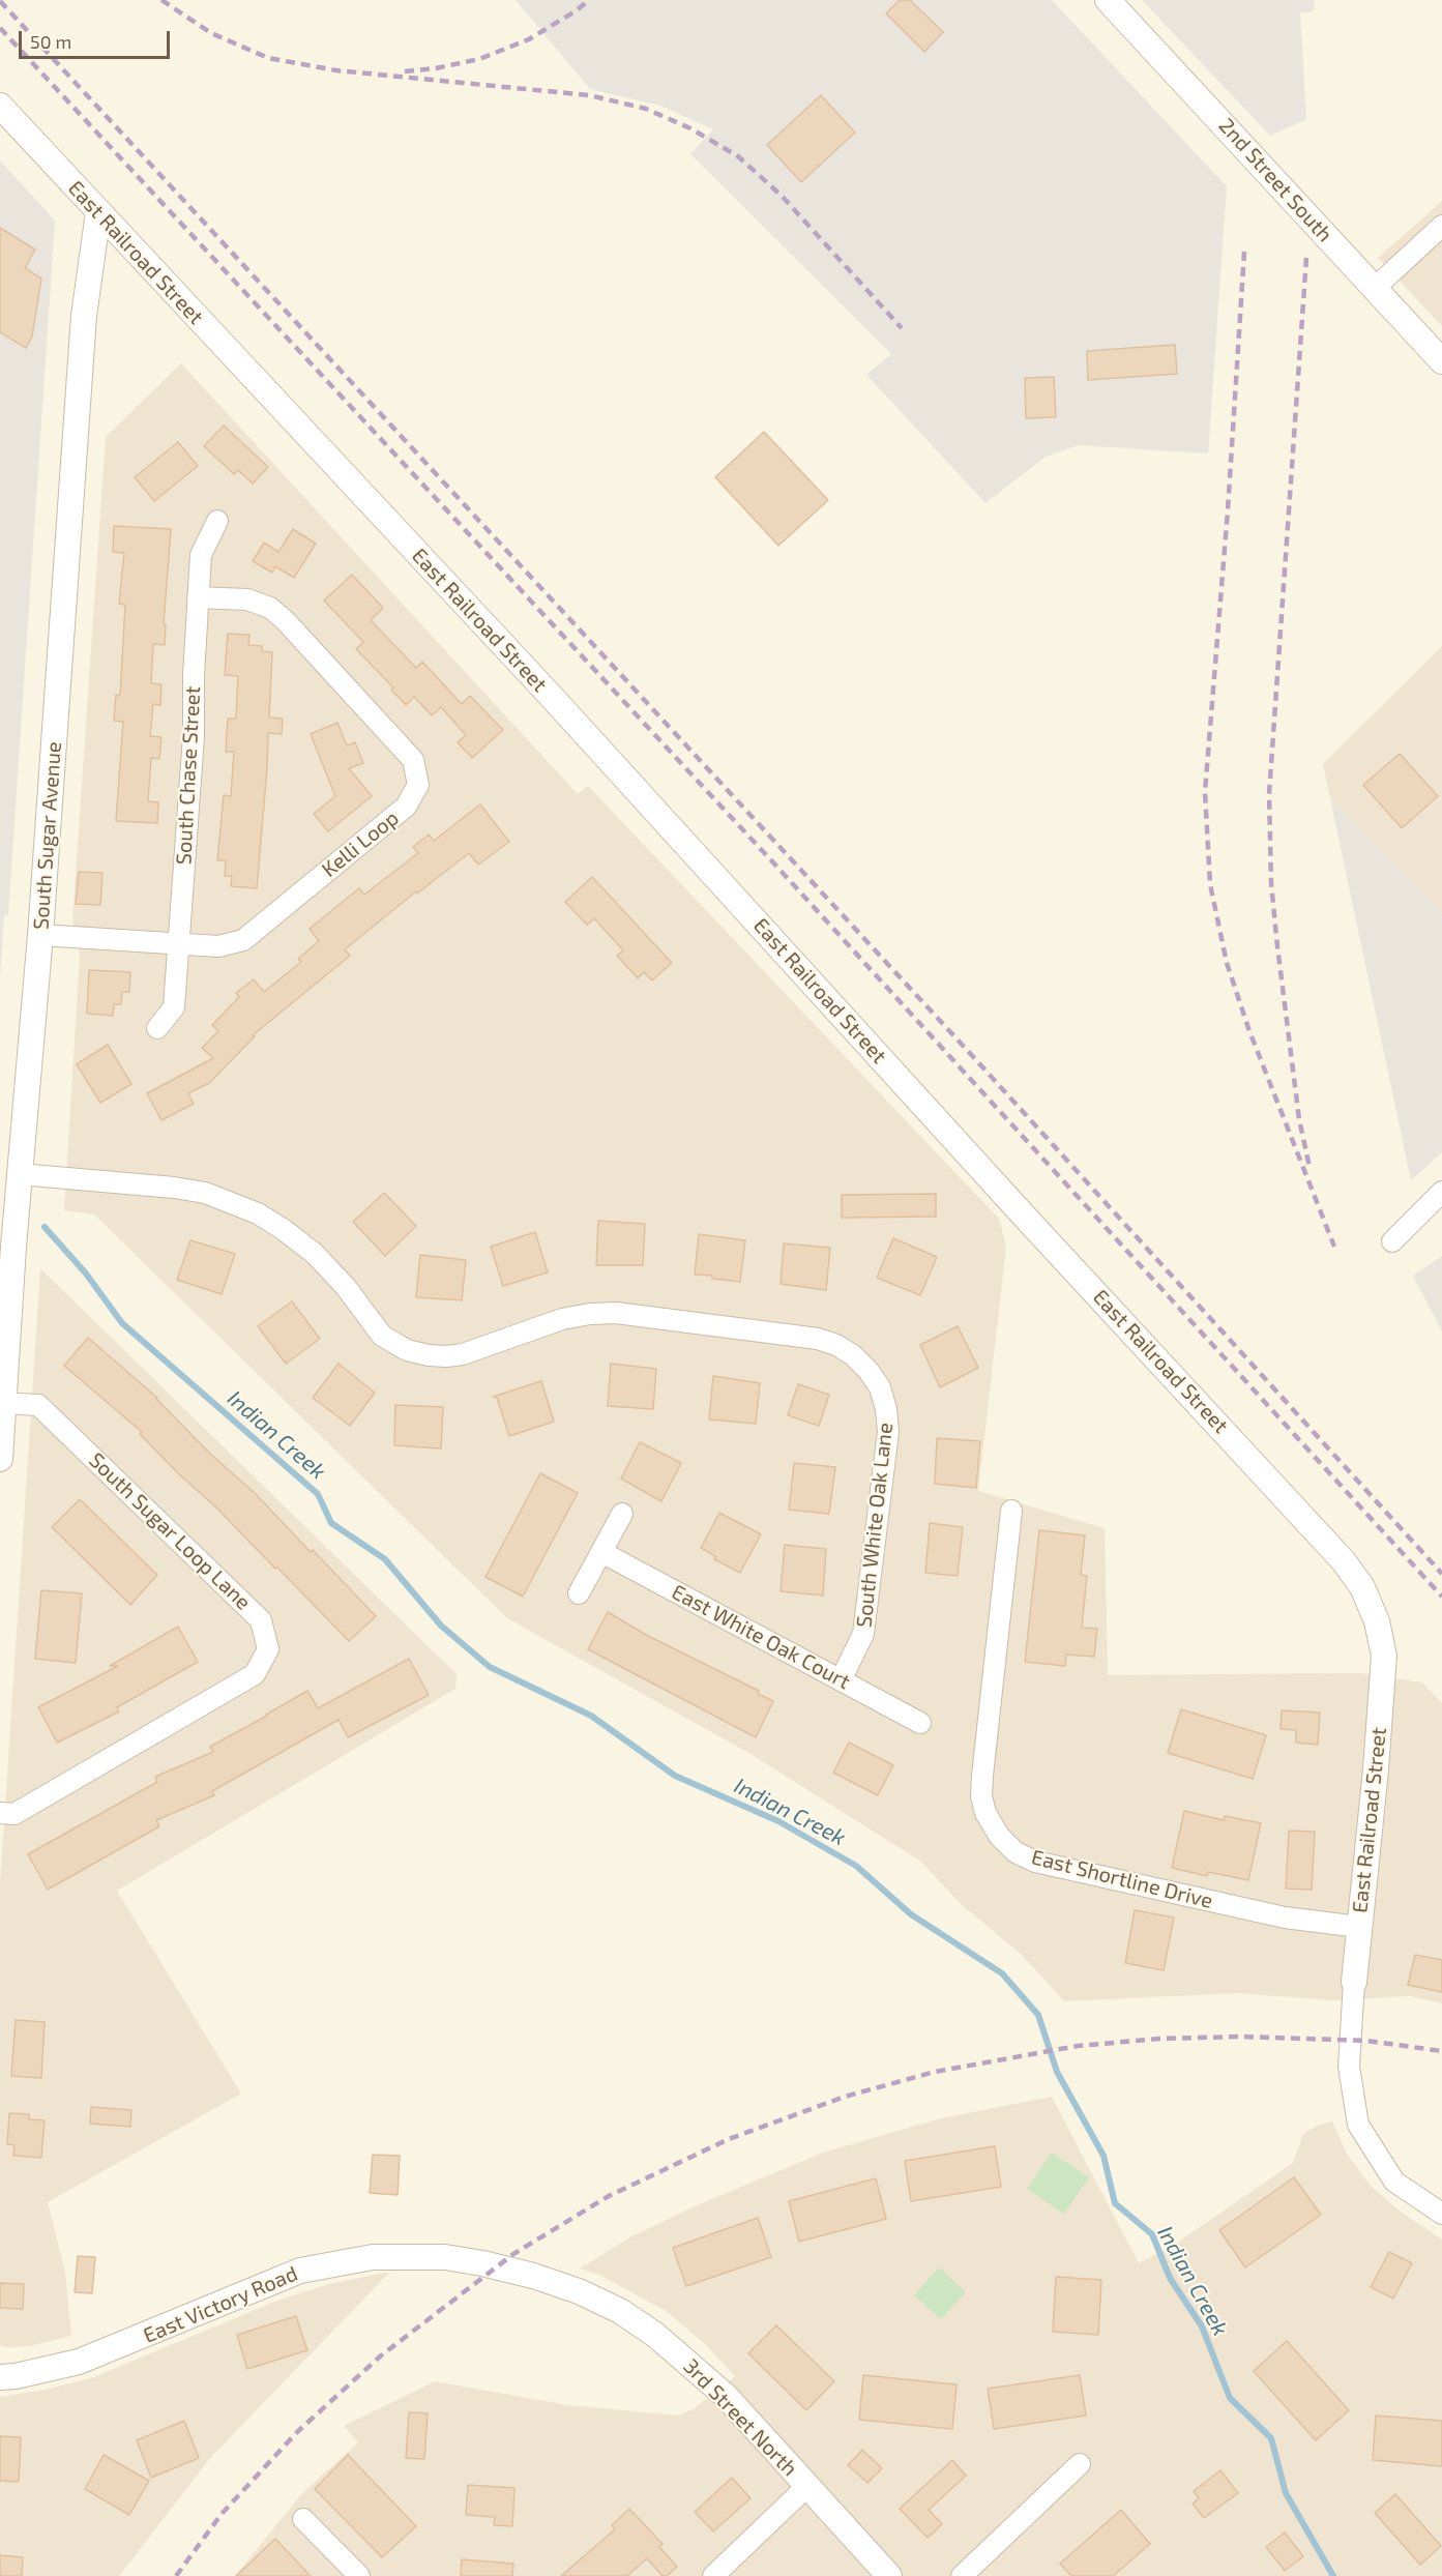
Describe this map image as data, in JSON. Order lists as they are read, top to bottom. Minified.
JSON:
{"streets":{"street":["2nd Street South","East Railroad Street","South Chase Street","South Sugar Avenue","Kelli Loop","South White Oak Lane","South Sugar Loop Lane","East White Oak Court","East Shortline Drive","East Victory Road","3rd Street North"]},"crossings":[["East Railroad Street","South Sugar Avenue"],["East Railroad Street","East Shortline Drive"],["South Chase Street","Kelli Loop"],["South Sugar Avenue","Kelli Loop"],["South Sugar Avenue","South White Oak Lane"],["South Sugar Avenue","South Sugar Loop Lane"],["South White Oak Lane","East White Oak Court"],["East Victory Road","3rd Street North"]],"water":["Indian Creek"],"scale_bar":"50 m"}
